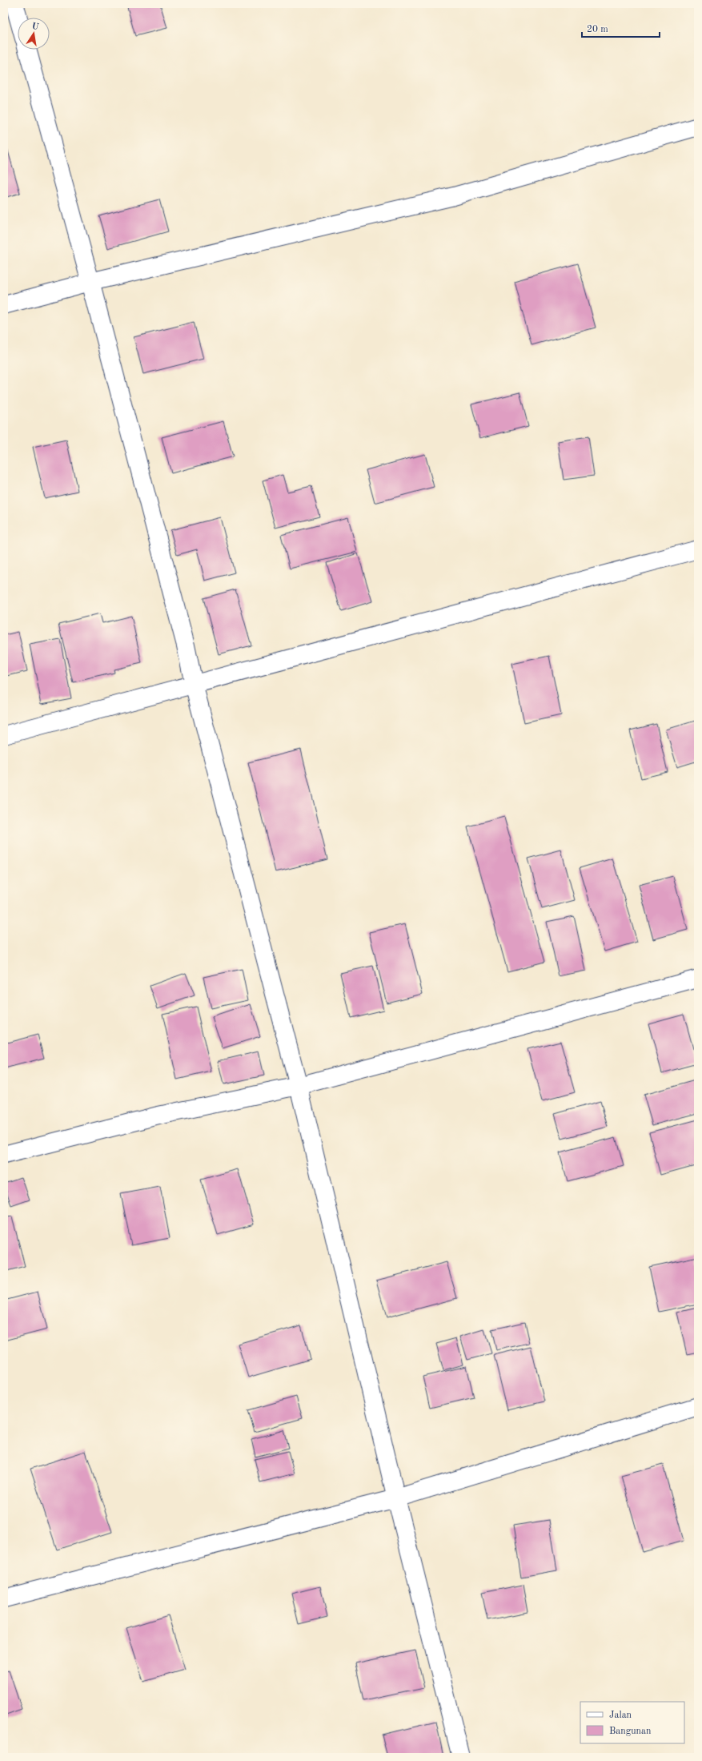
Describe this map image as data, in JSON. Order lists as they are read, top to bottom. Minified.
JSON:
{"legend":["Jalan","Bangunan"],"scale_bar":"20 m","north":"top"}
